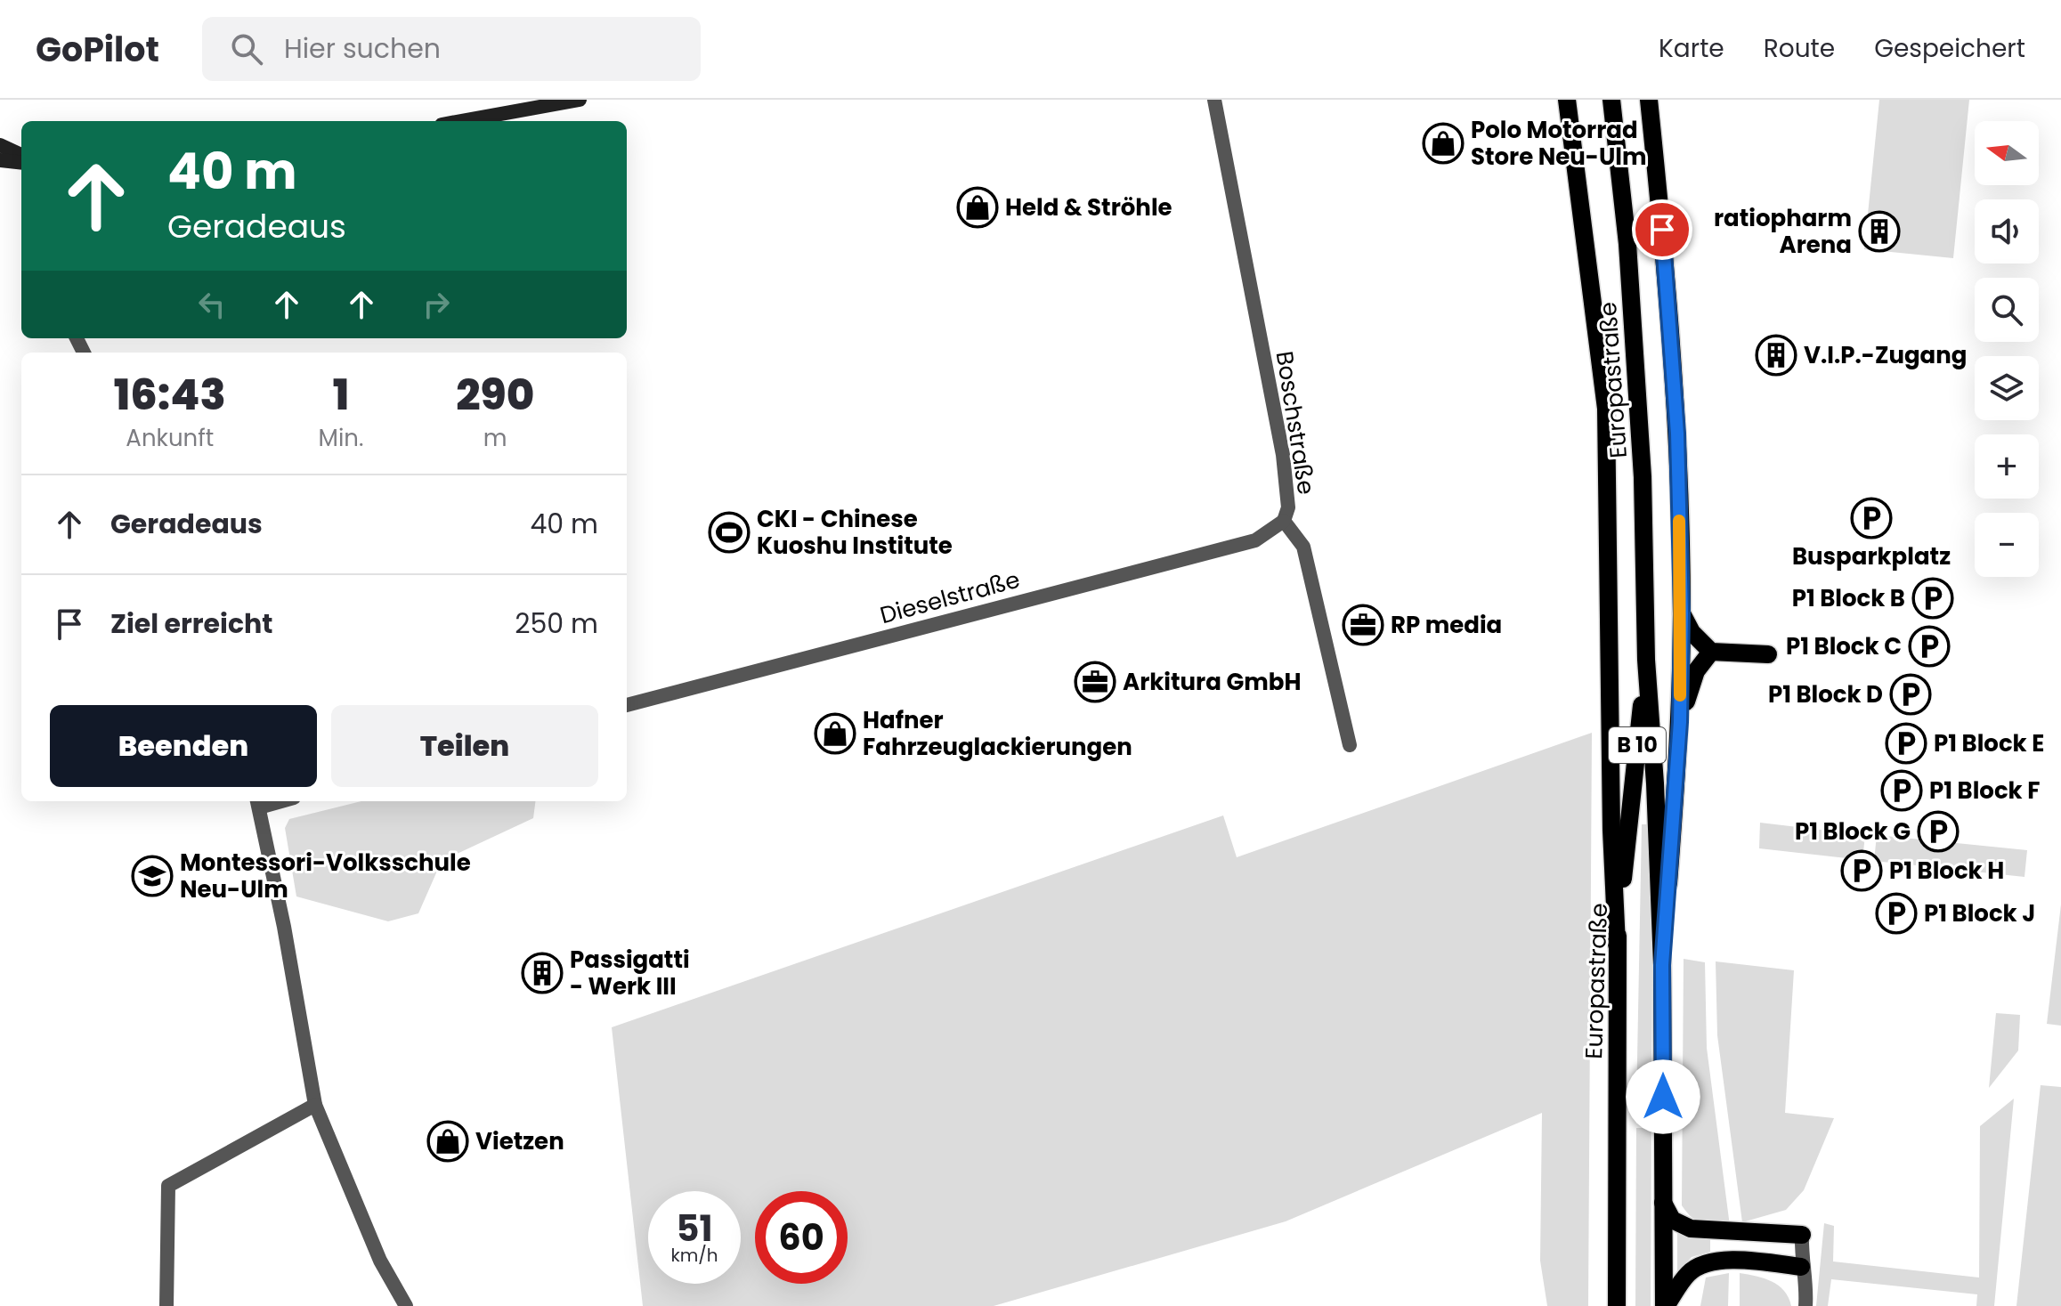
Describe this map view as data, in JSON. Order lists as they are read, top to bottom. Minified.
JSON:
{"streets":{"main road":["Europastraße","B 10"],"street":["Boschstraße","Dieselstraße"]},"crossings":[["Boschstraße","Dieselstraße"]],"places":{"shop":["Polo Motorrad Store Neu-Ulm","Held & Ströhle","Hafner Fahrzeuglackierungen","Vietzen"],"building":["ratiopharm Arena","V.I.P.-Zugang","Passigatti - Werk III"],"parking":["Busparkplatz","P1 Block B","P1 Block C","P1 Block D","P1 Block E","P1 Block F","P1 Block G","P1 Block H","P1 Block J"],"sports":["CKI - Chinese Kuoshu Institute"],"office":["RP media","Arkitura GmbH"],"school or university":["Montessori-Volksschule Neu-Ulm"]},"north":"left","page":{"header":"GoPilot","search":"Hier suchen","nav":["Karte","Route","Gespeichert"],"map_buttons":["+","−"],"turn":["40 m","Geradeaus"],"eta":["16:43","Ankunft","1","Min.","290","m"],"list":[{"name":"Geradeaus","value":"40 m"},{"name":"Ziel erreicht","value":"250 m"}],"buttons":["Beenden","Teilen"],"speed":"51 km/h","limit":"60"}}
